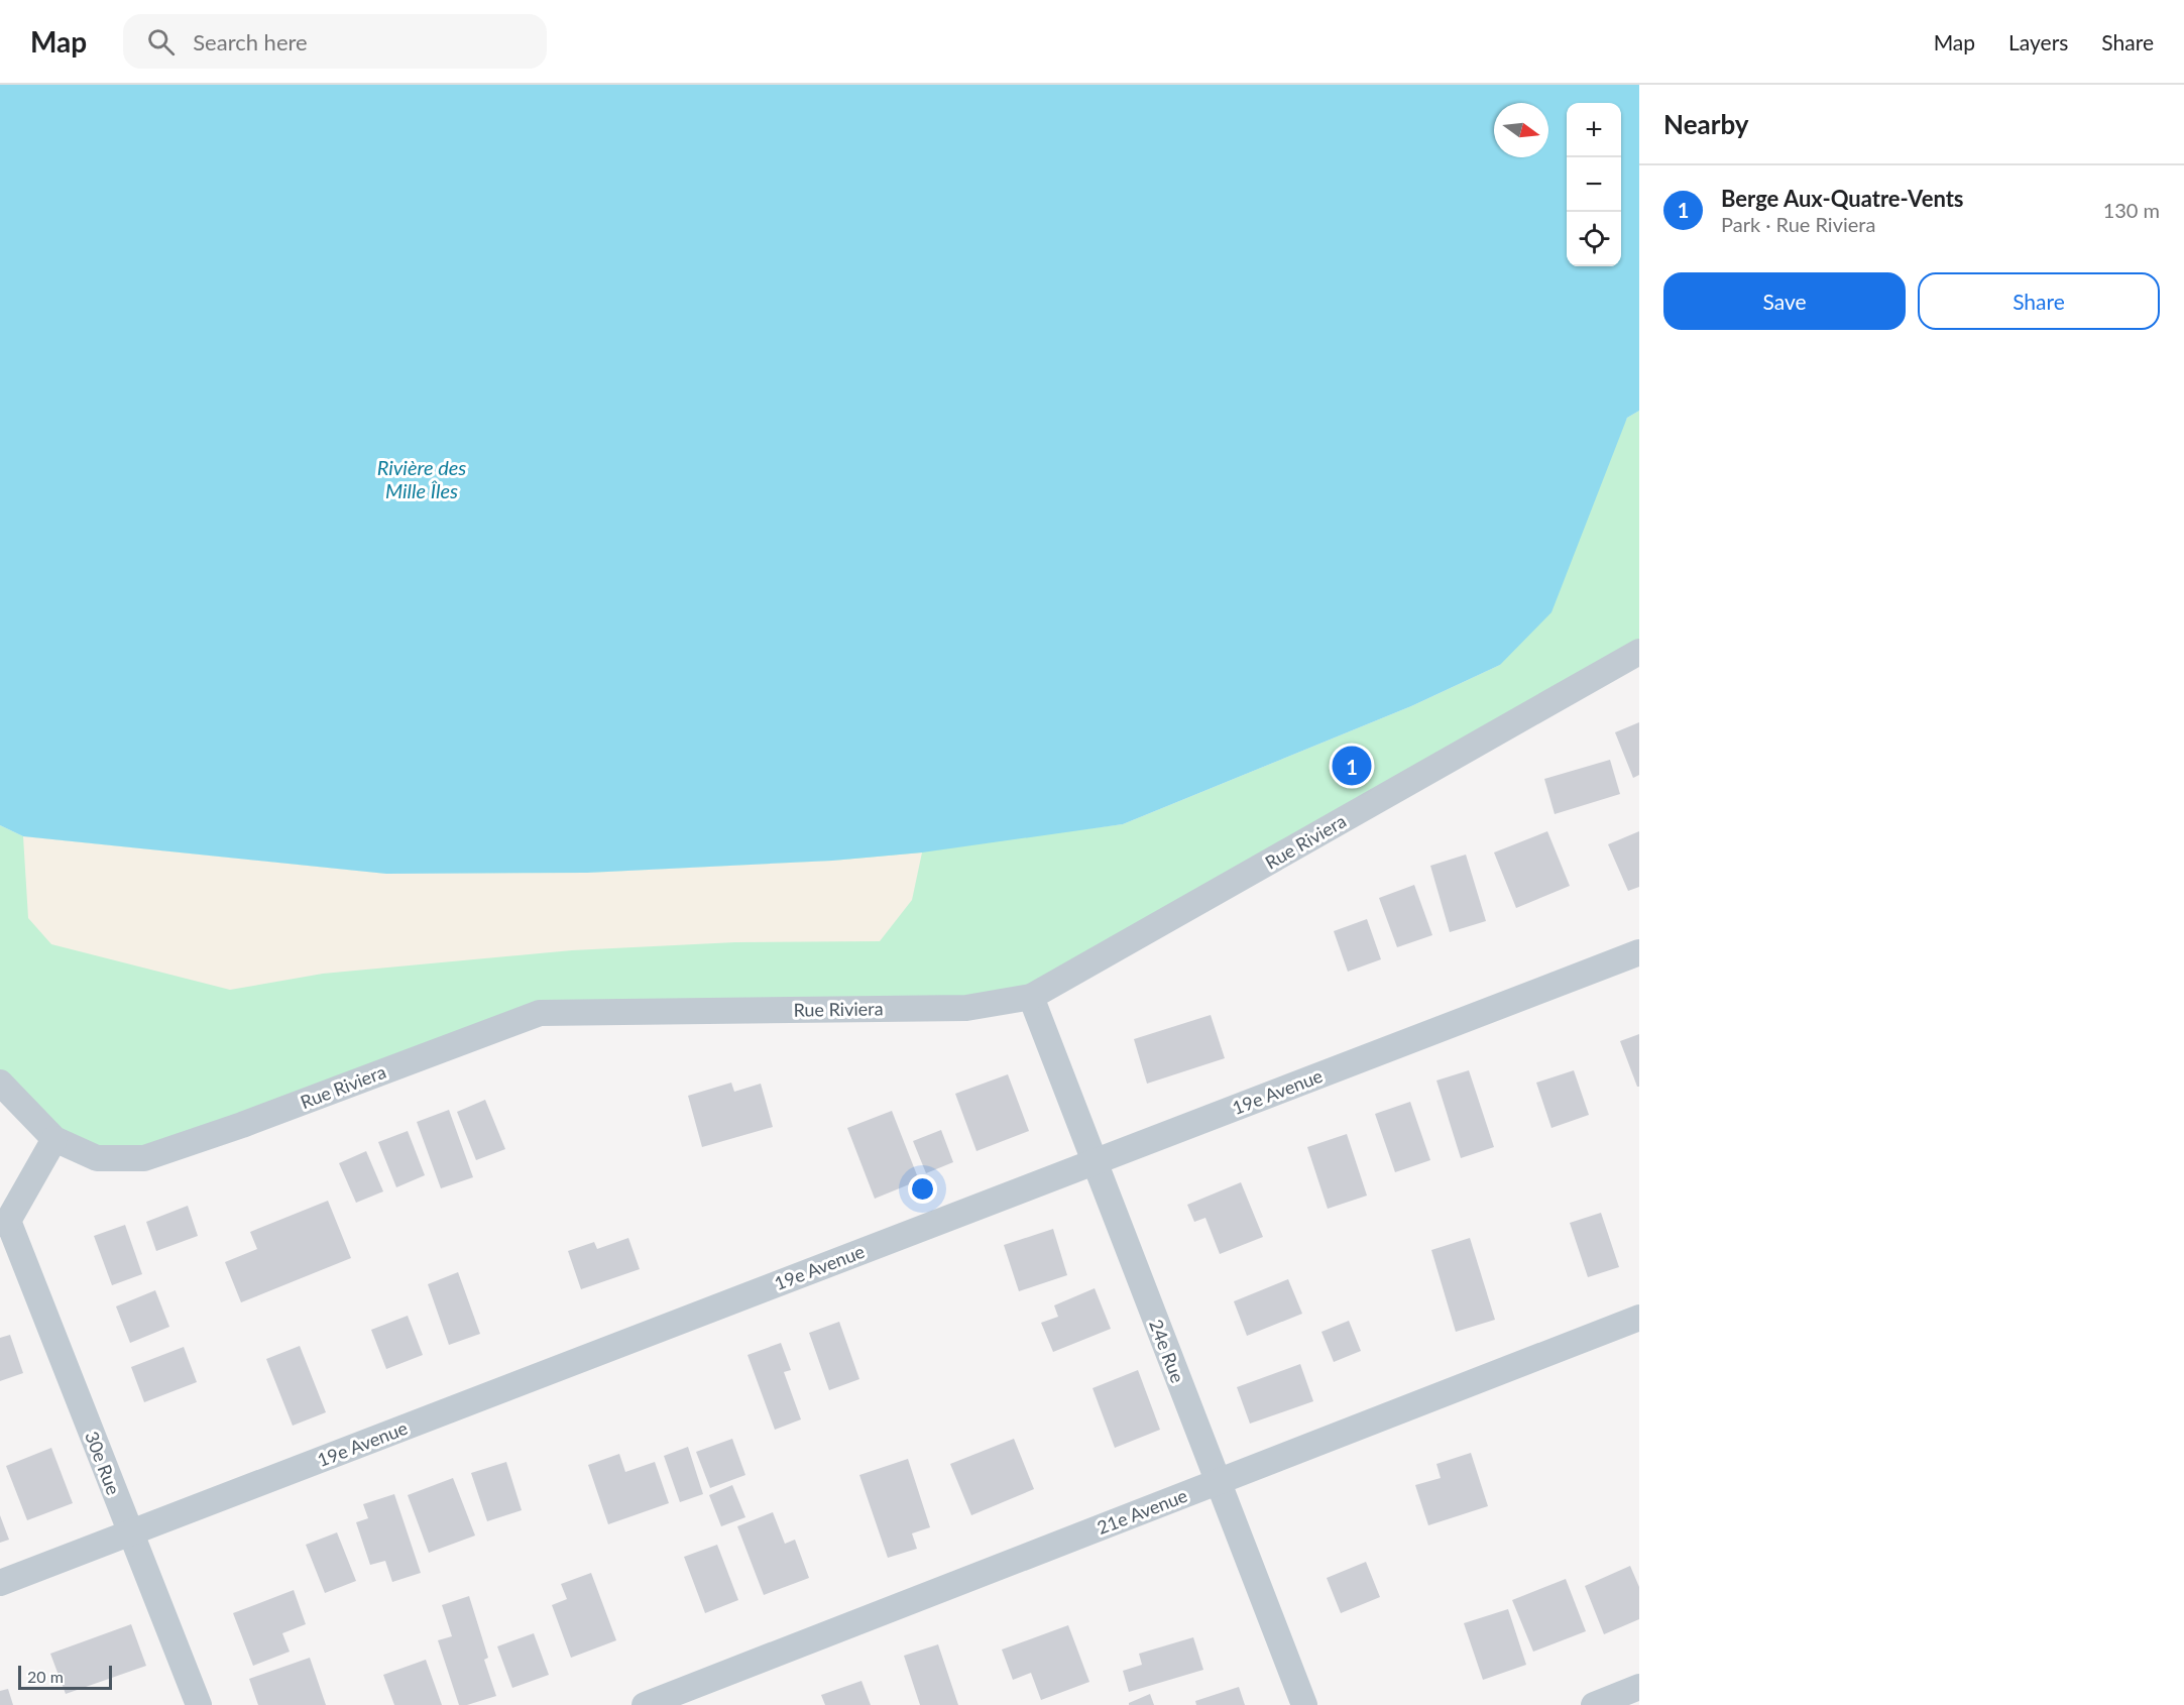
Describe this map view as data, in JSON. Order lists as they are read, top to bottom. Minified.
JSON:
{"streets":{"street":["Rue Riviera","19e Avenue","24e Rue","30e Rue","21e Avenue"]},"crossings":[["Rue Riviera","24e Rue"],["19e Avenue","24e Rue"],["19e Avenue","30e Rue"],["24e Rue","21e Avenue"]],"water":["Rivière des Mille Îles"],"scale_bar":"20 m","north":"right","page":{"header":"Map","search":"Search here","nav":["Map","Layers","Share"],"heading":"Nearby","map_buttons":["+","−"],"list":[{"mark":"1","name":"Berge Aux-Quatre-Vents","note":"Park · Rue Riviera","value":"130 m"}],"buttons":["Save","Share"],"pins":"1","scale":"20 m"}}
